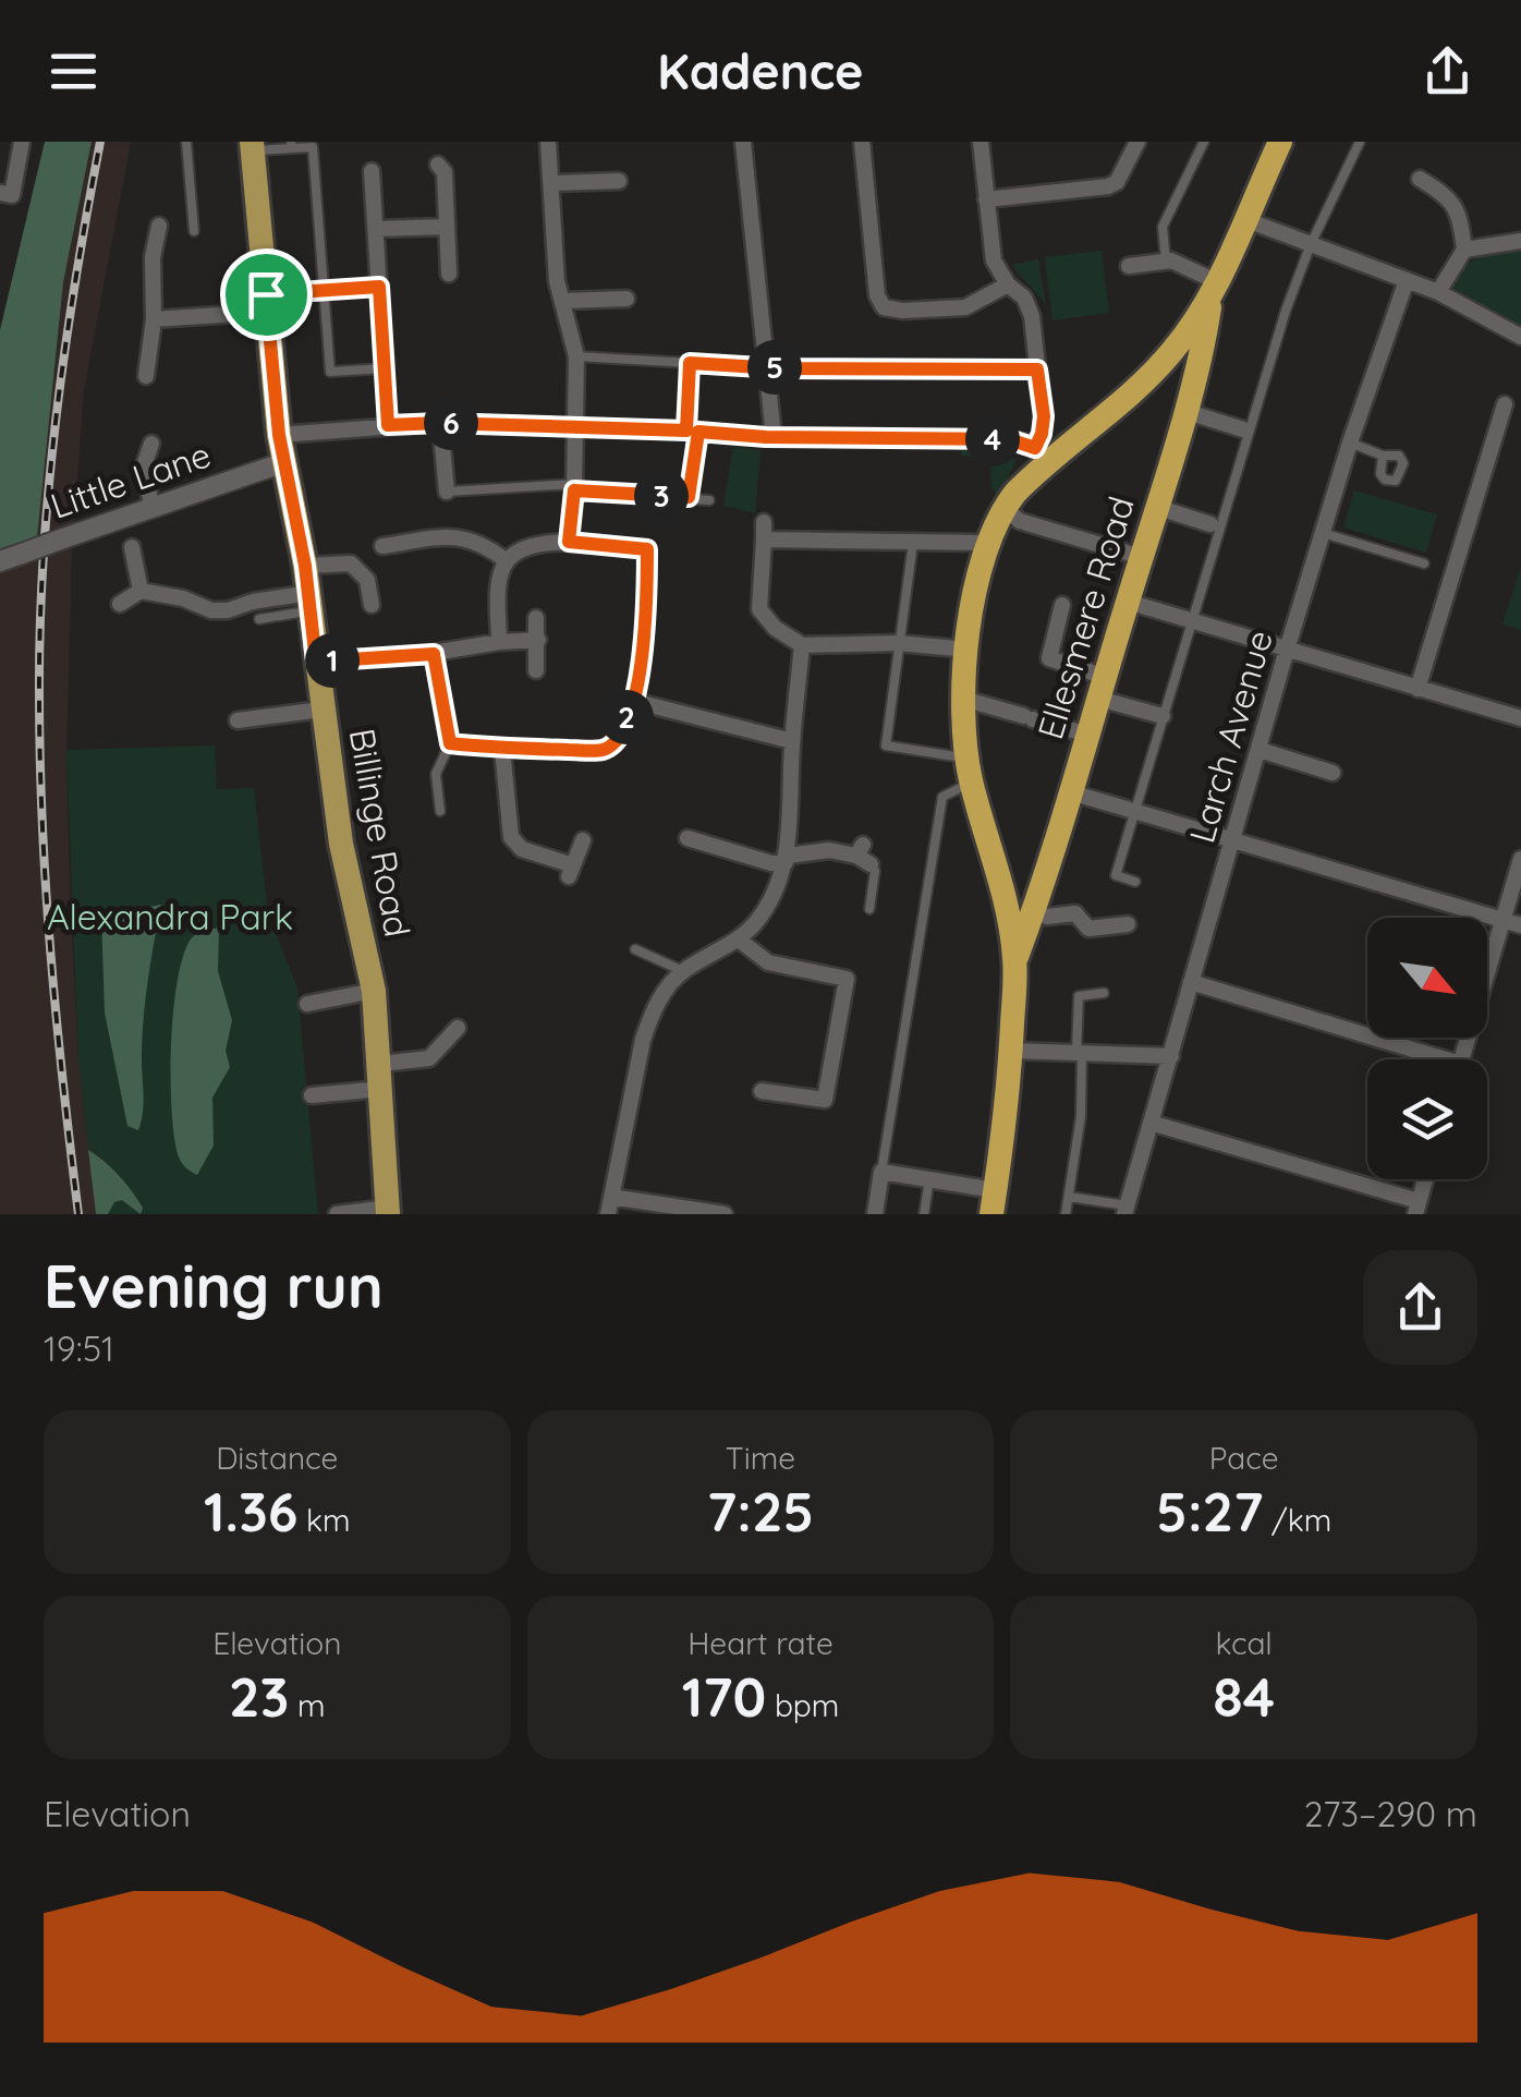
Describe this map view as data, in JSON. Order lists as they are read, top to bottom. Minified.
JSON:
{"streets":{"highway":["Ellesmere Road"],"main road":["Billinge Road"],"street":["Little Lane","Larch Avenue"]},"crossings":[["Little Lane","Billinge Road"]],"parks":["Alexandra Park"],"north":"bottom right","page":{"header":"Kadence","pins":["5","6","4","3","1","2"],"heading":["Evening run","19:51"],"stats":[["Distance","1.36 km"],["Time","7:25"],["Pace","5:27 /km"],["Elevation","23 m"],["Heart rate","170 bpm"],["kcal","84"]],"chart":["Elevation","273–290 m"]}}
